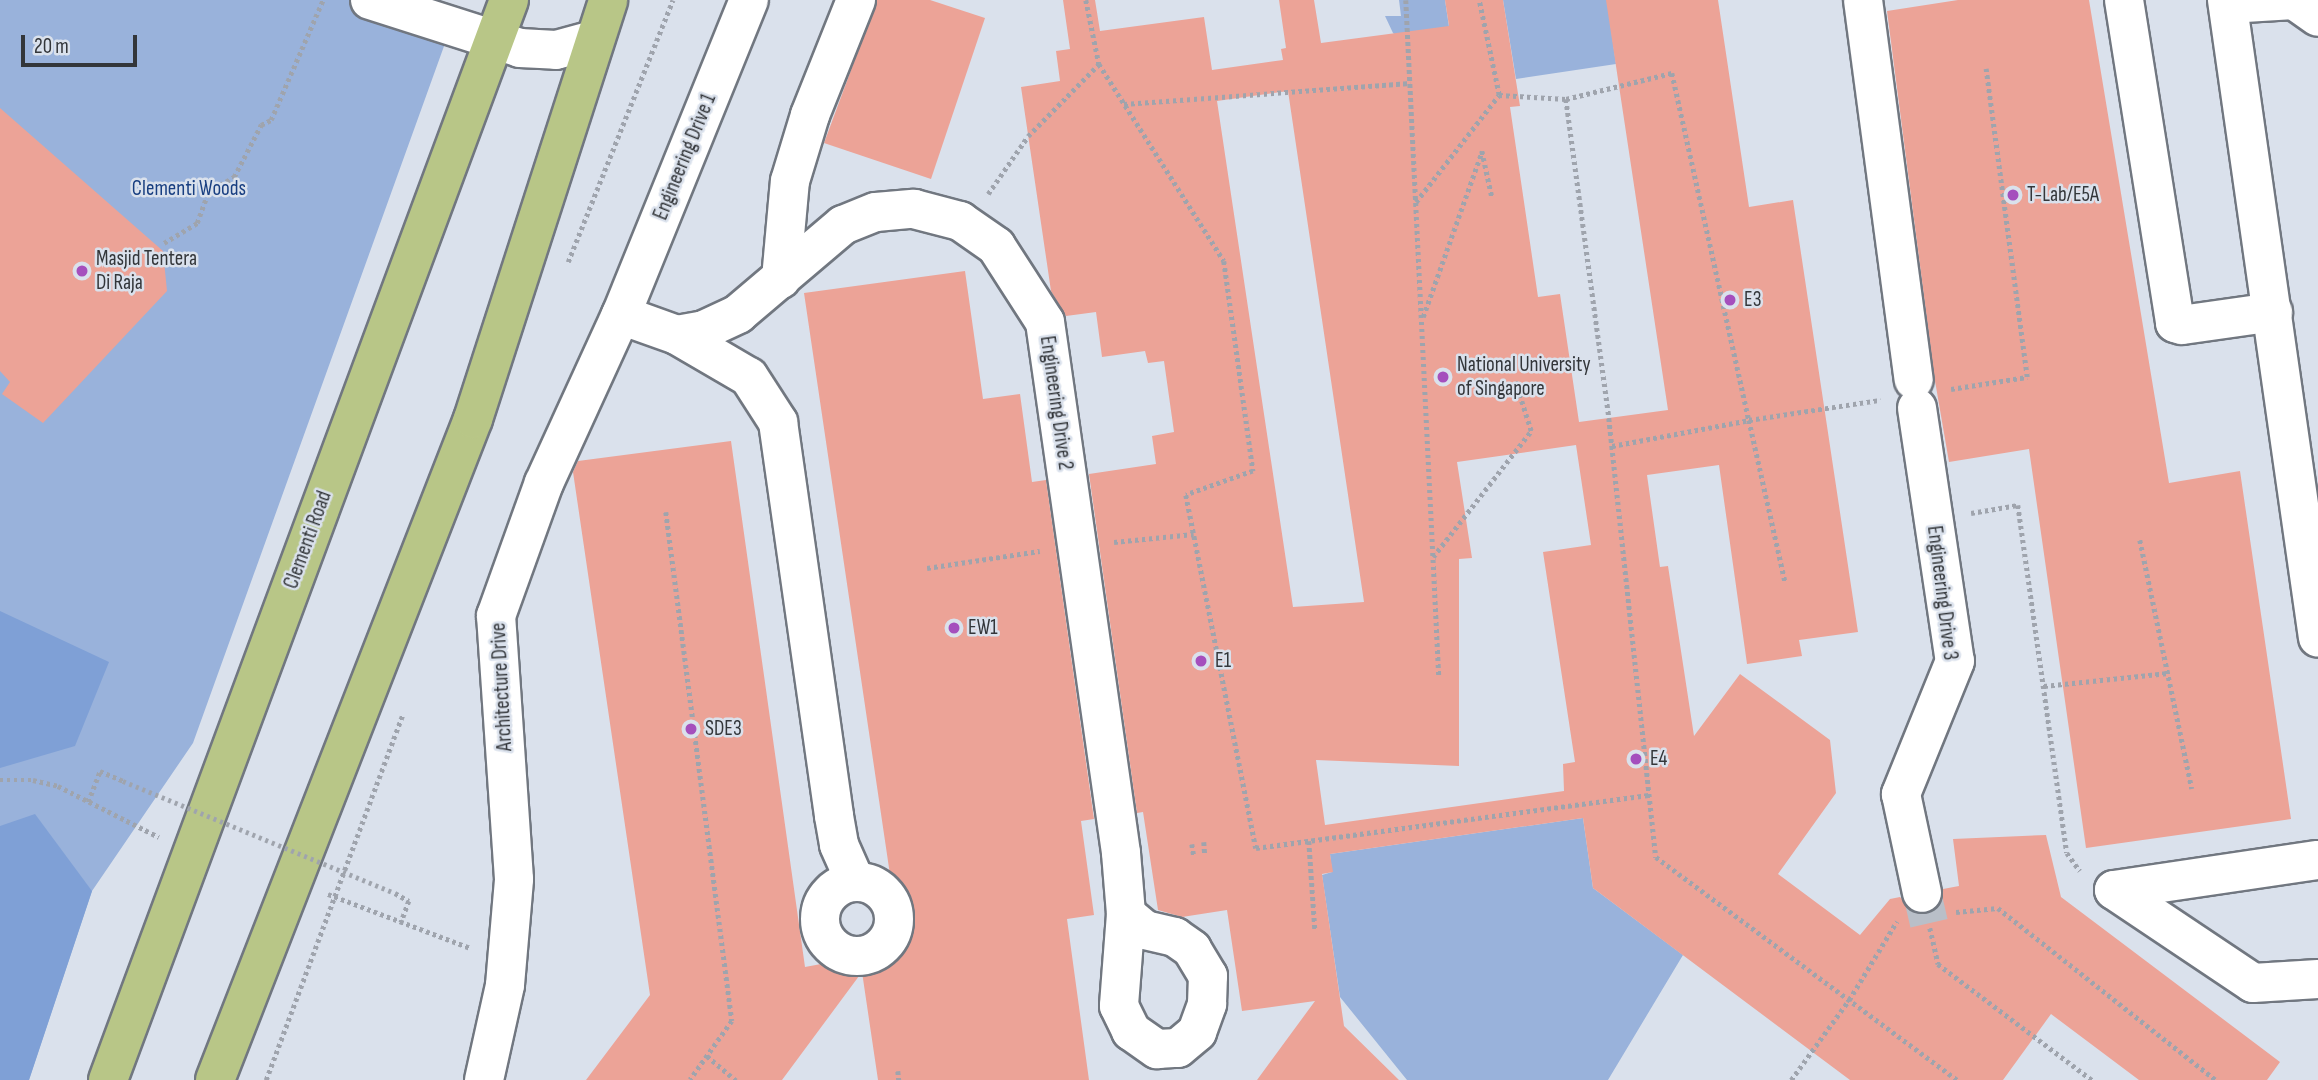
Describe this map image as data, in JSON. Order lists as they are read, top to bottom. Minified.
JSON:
{"streets":{"main road":["Clementi Road"],"lane":["Engineering Drive 1","Engineering Drive 2","Engineering Drive 3","Architecture Drive"]},"crossings":[["Engineering Drive 1","Architecture Drive"]],"parks":["Clementi Woods"],"places":["T-Lab/E5A","Masjid Tentera Di Raja","E3","National University of Singapore","EW1","E1","SDE3","E4"],"scale_bar":"20 m"}
